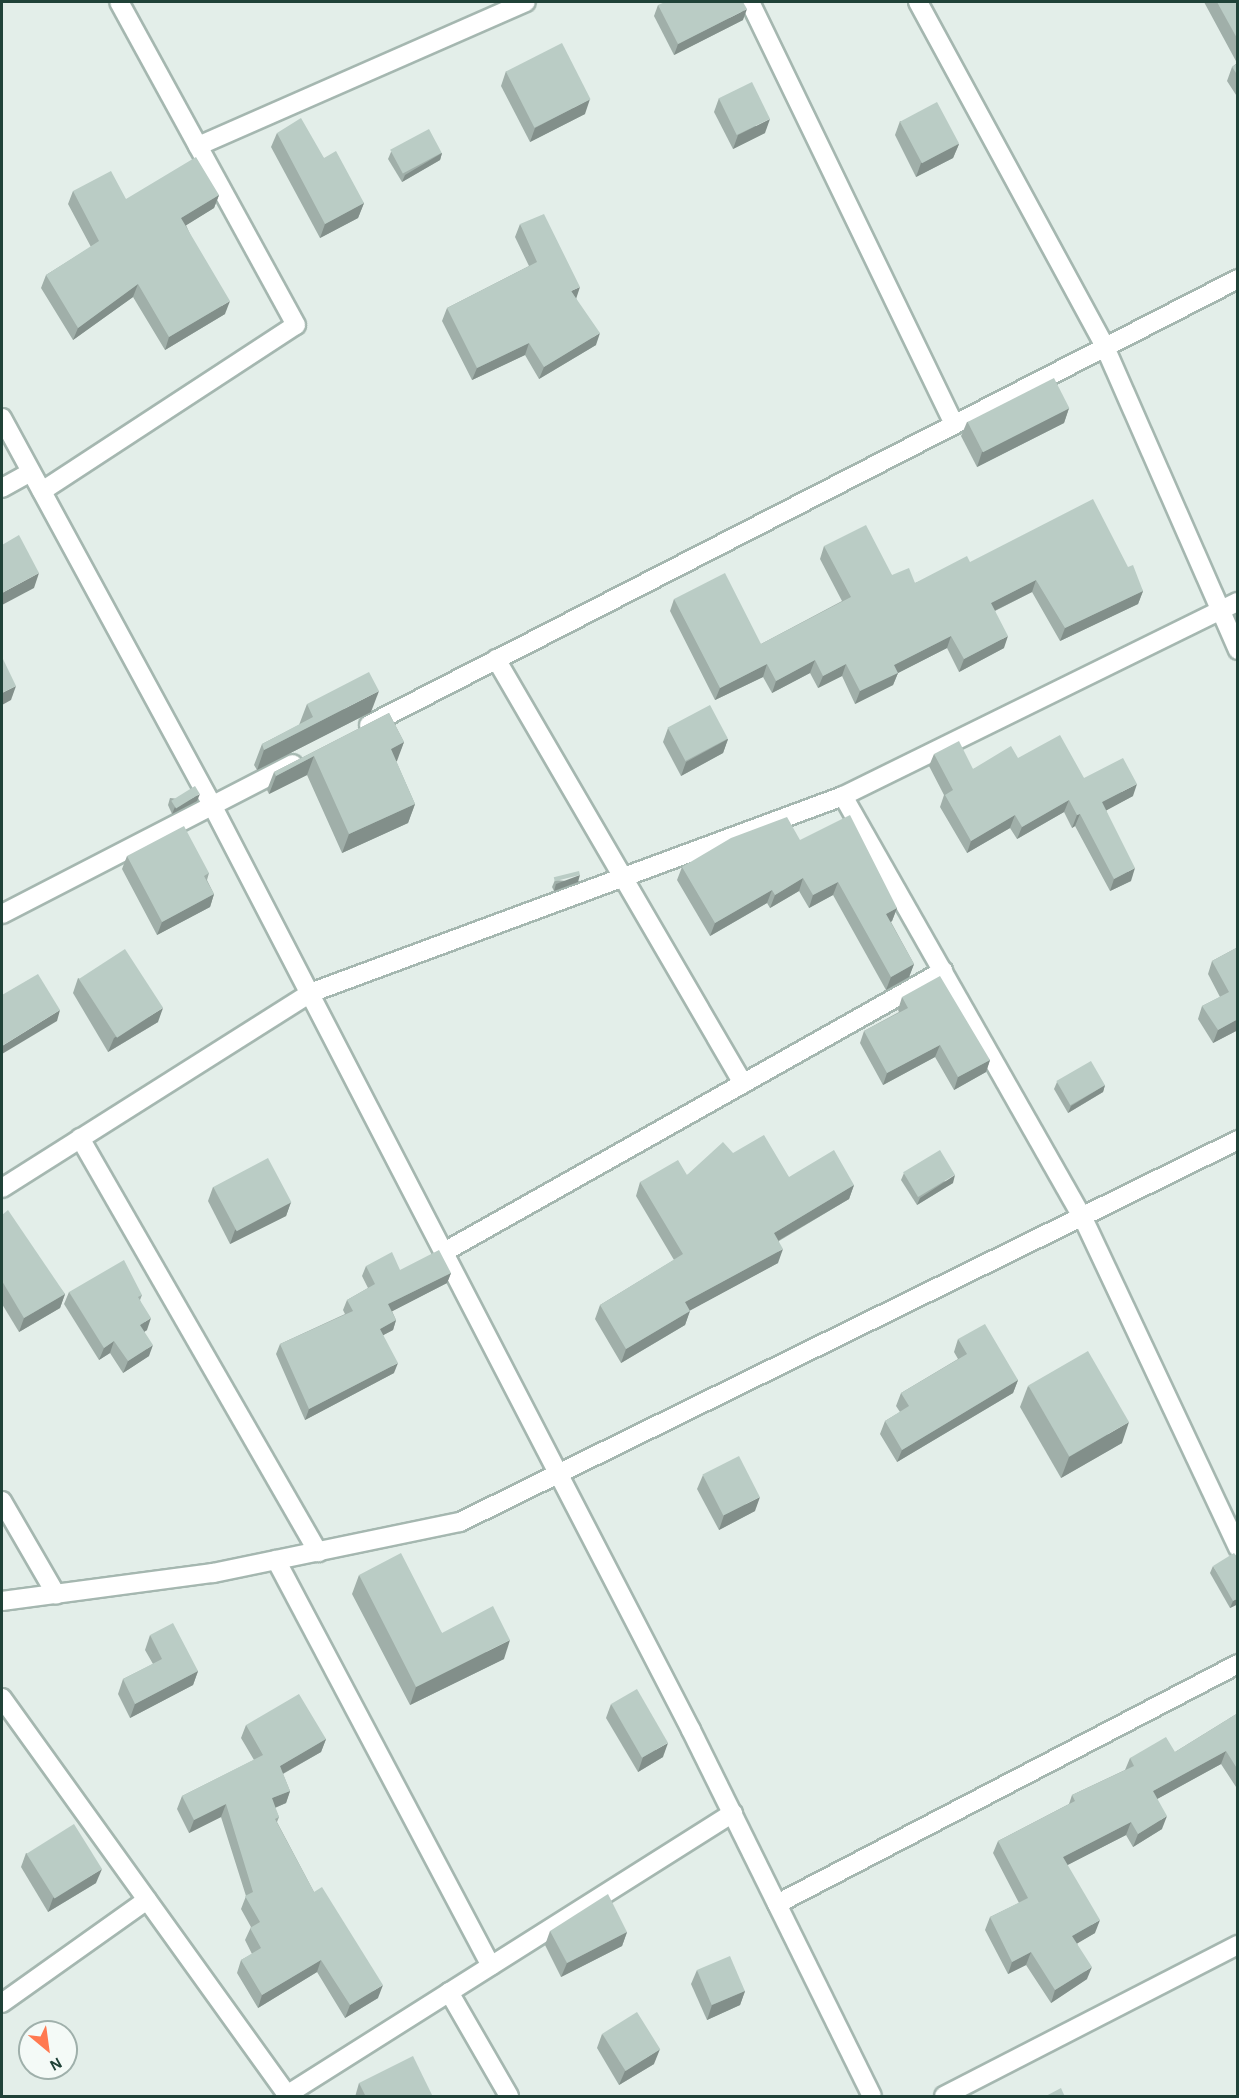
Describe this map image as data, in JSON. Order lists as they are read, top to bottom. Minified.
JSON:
{"north":"bottom right"}
